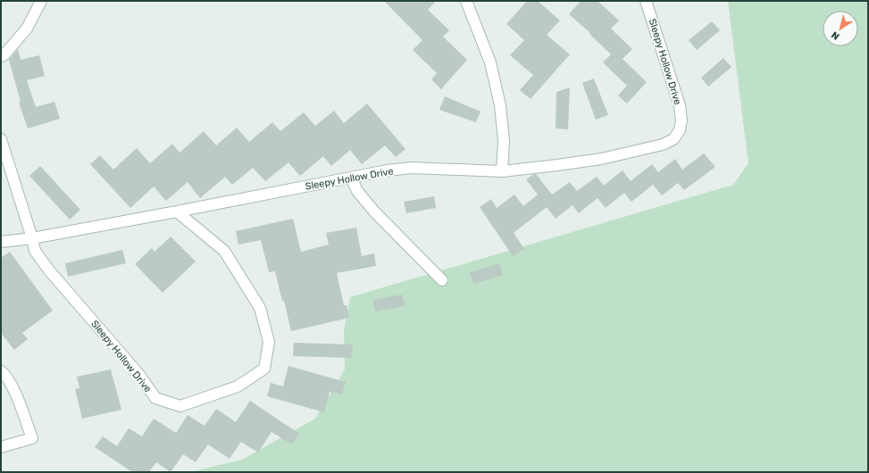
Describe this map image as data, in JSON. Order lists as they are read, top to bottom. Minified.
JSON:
{"streets":{"street":["Sleepy Hollow Drive"]},"north":"bottom left"}
